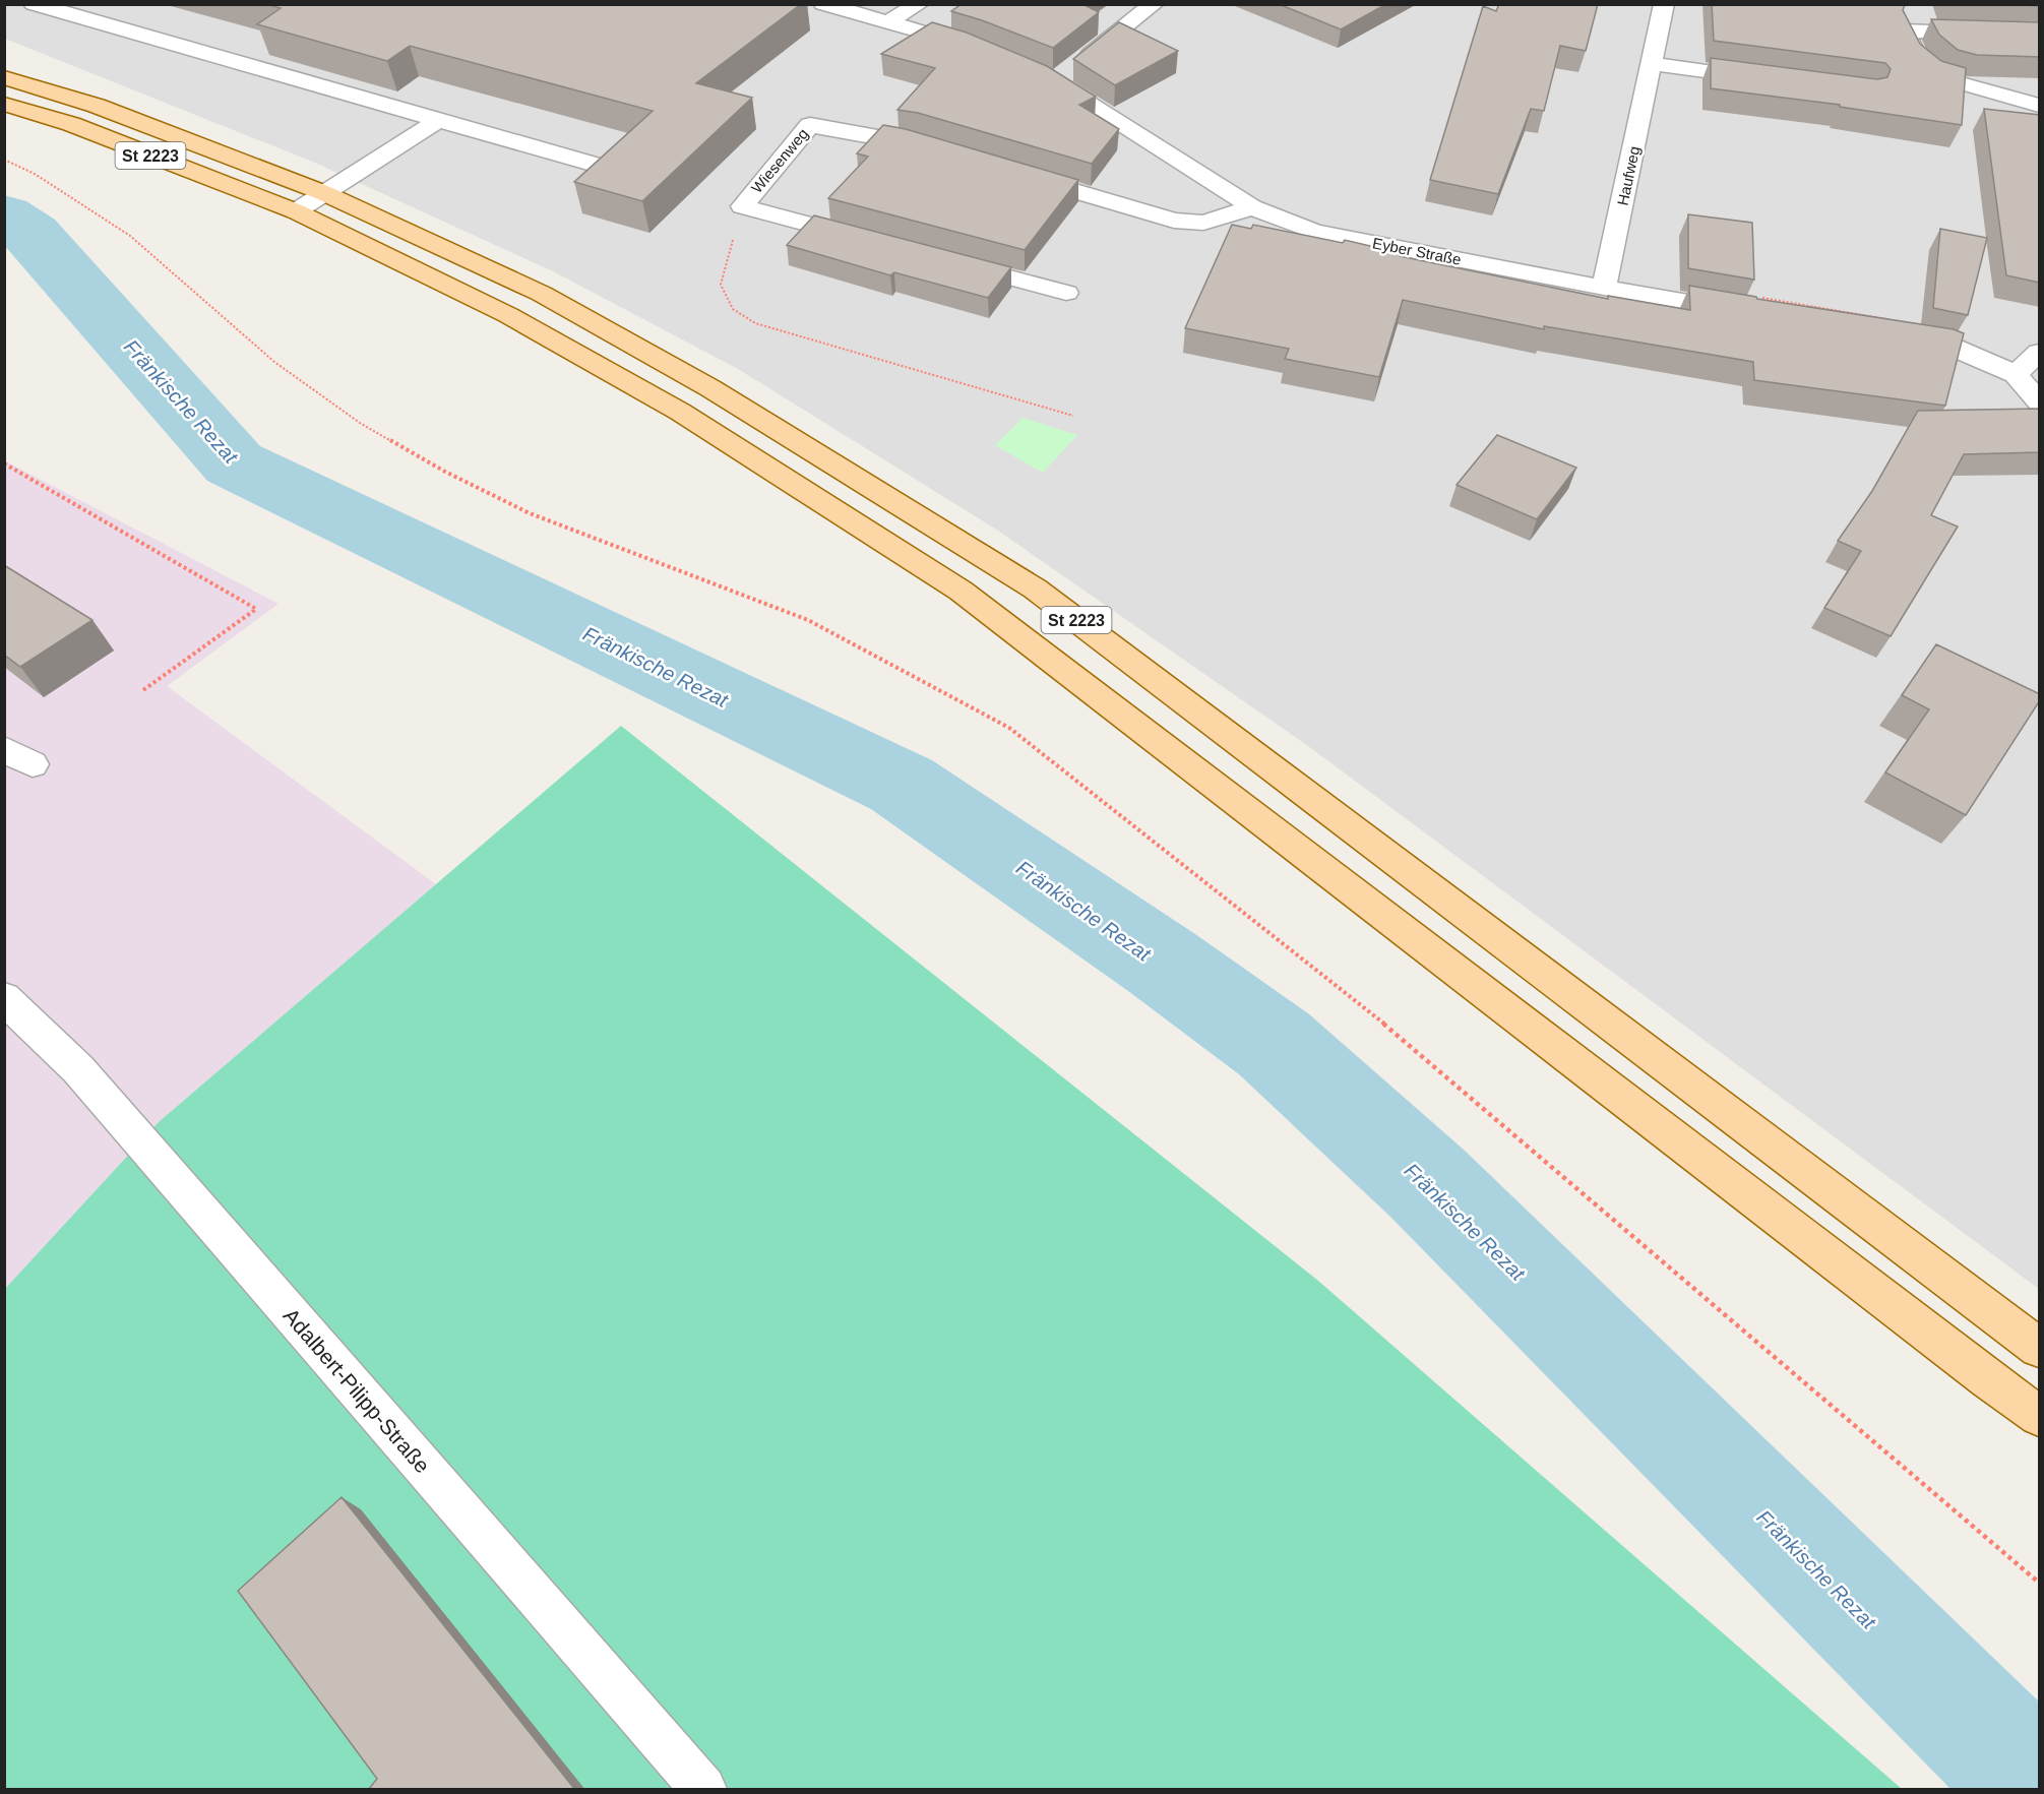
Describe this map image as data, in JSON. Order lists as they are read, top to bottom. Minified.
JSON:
{"streets":{"main road":["St 2223"],"street":["Wiesenweg","Haufweg","Eyber Straße","Adalbert-Pilipp-Straße"]},"crossings":[["Haufweg","Eyber Straße"]],"water":["Fränkische Rezat"]}
